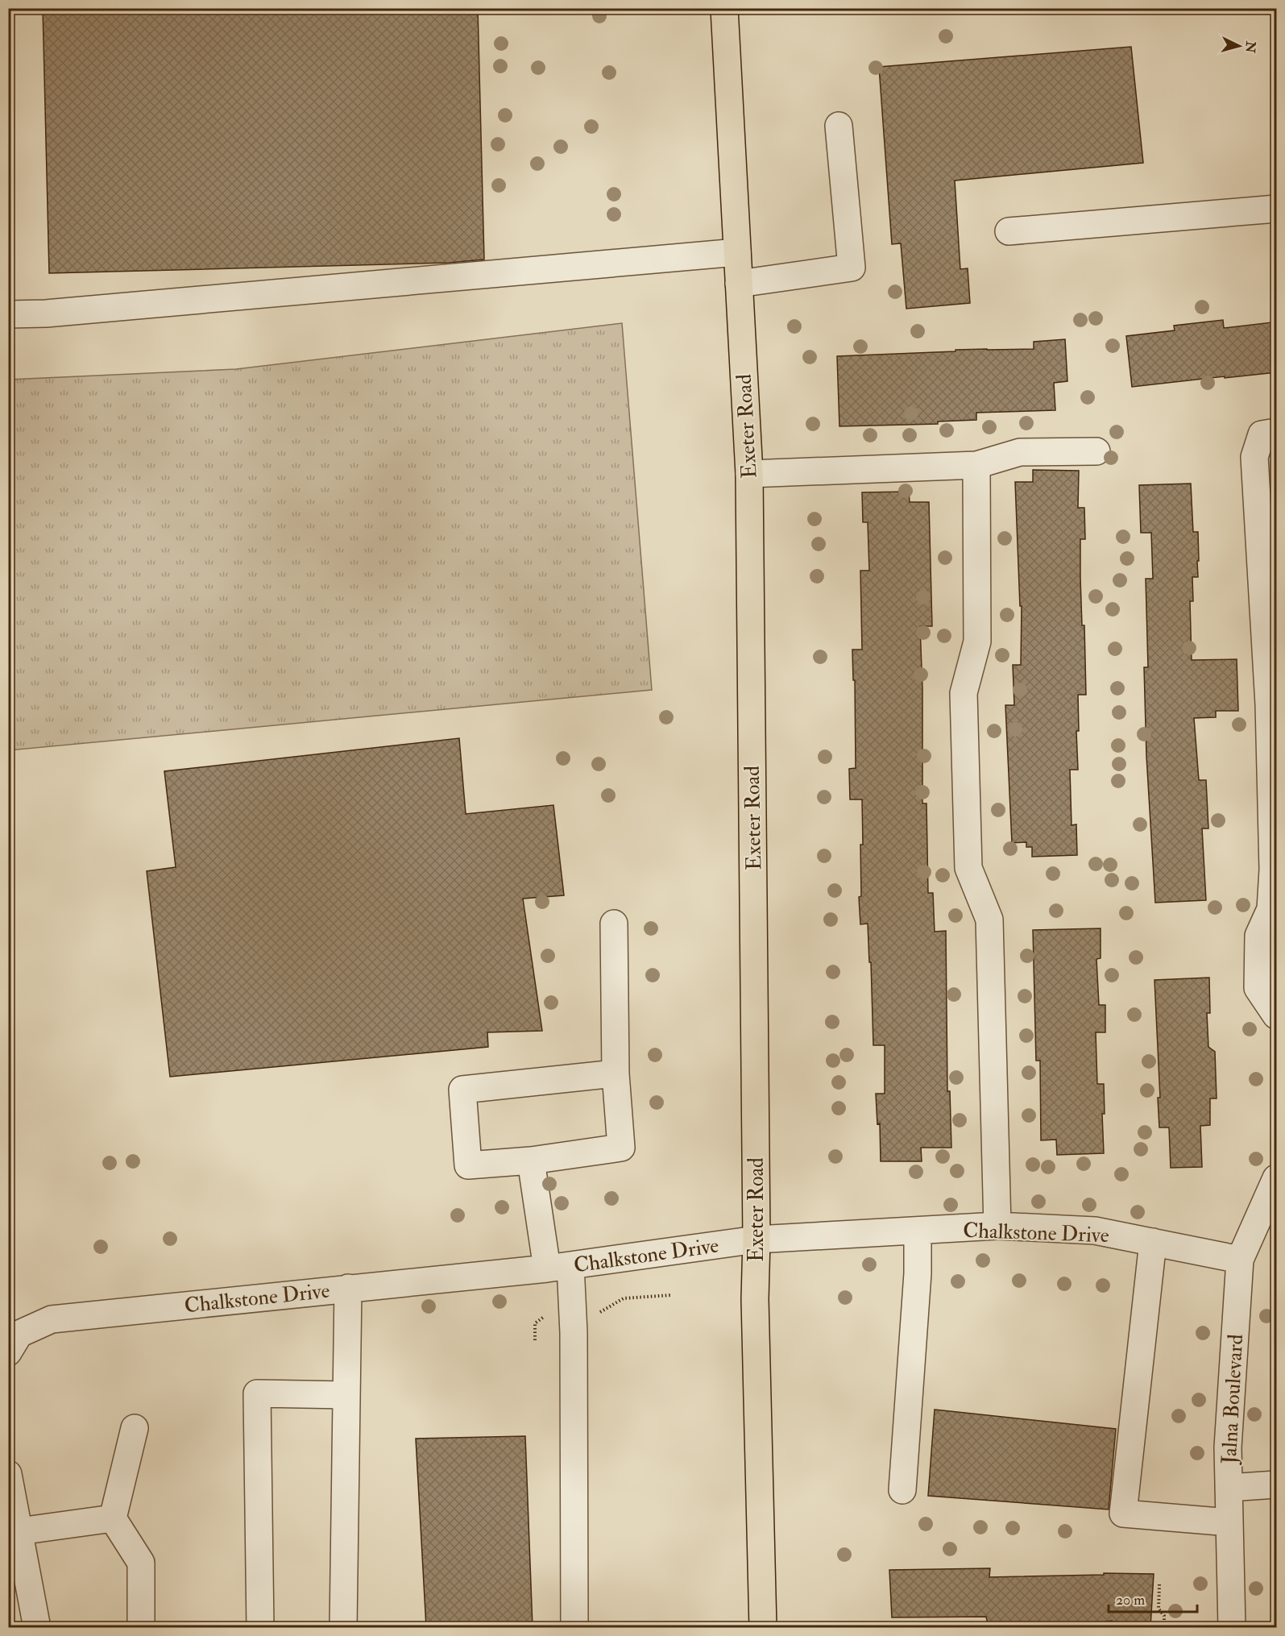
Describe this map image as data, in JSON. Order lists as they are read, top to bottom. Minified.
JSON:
{"streets":{"main road":["Exeter Road"],"street":["Chalkstone Drive","Jalna Boulevard"]},"crossings":[["Exeter Road","Chalkstone Drive"],["Chalkstone Drive","Jalna Boulevard"]],"scale_bar":"20 m","north":"right"}
